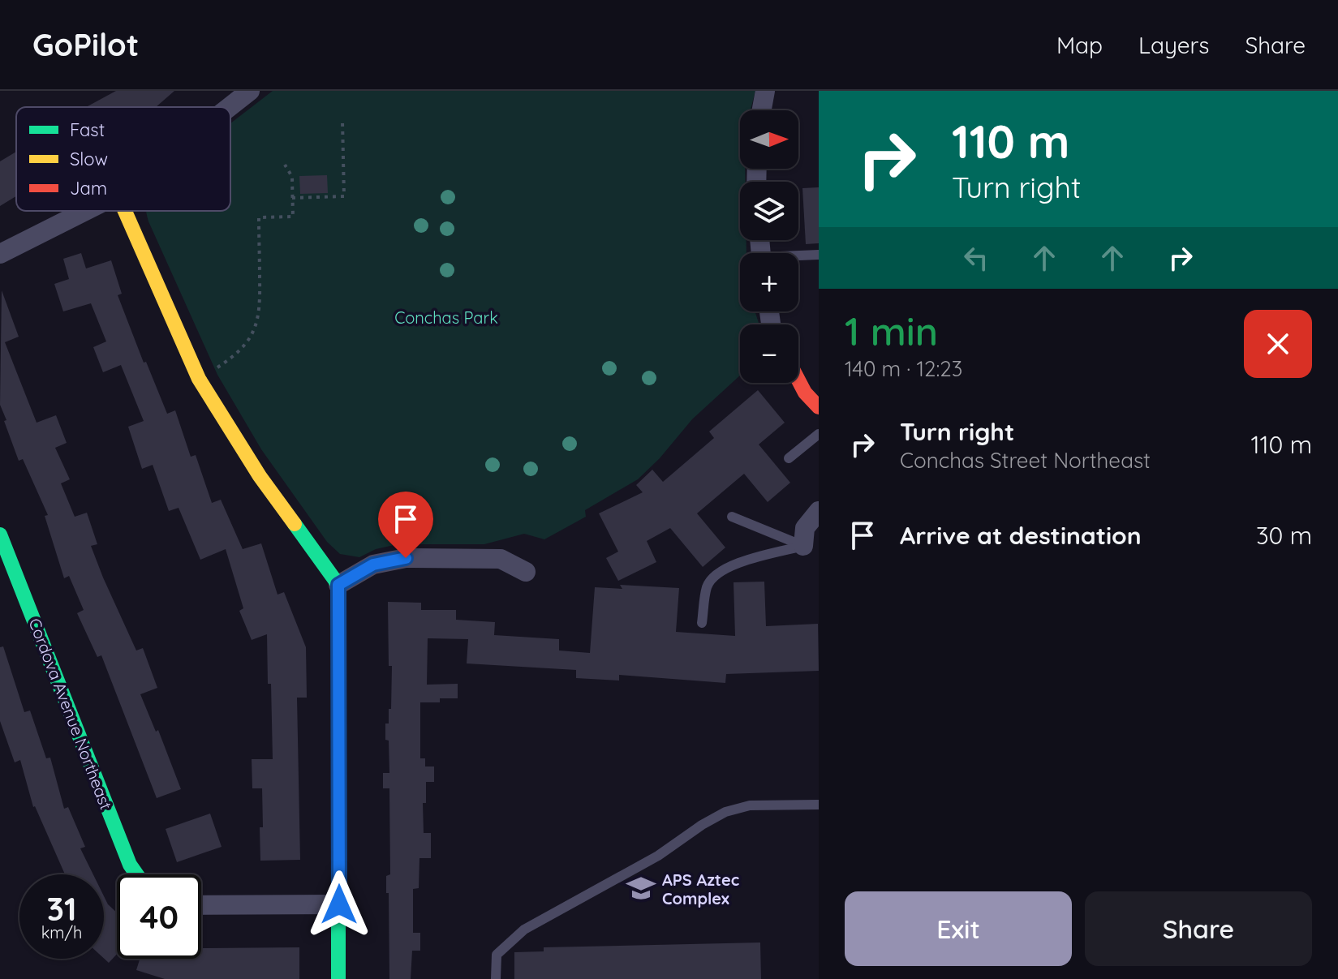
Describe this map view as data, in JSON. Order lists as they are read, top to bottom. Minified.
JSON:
{"streets":{"street":["Cordova Avenue Northeast"]},"parks":["Conchas Park"],"places":{"school or university":["APS Aztec Complex"]},"legend":["Fast","Slow","Jam"],"north":"right","page":{"header":"GoPilot","nav":["Map","Layers","Share"],"turn":["110 m","Turn right"],"map_buttons":["+","−"],"heading":["1 min","140 m · 12:23"],"list":[{"name":"Turn right","note":"Conchas Street Northeast","value":"110 m"},{"name":"Arrive at destination","value":"30 m"}],"speed":"31 km/h","limit":"40","buttons":["Exit","Share"]}}
